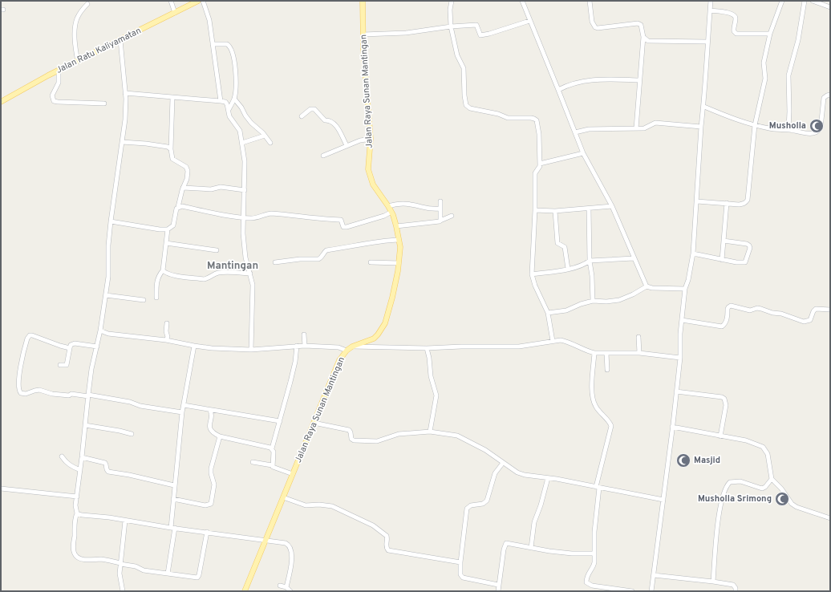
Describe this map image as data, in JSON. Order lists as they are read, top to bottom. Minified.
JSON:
{"streets":{"main road":["Jalan Ratu Kaliyamatan","Jalan Raya Sunan Mantingan"]},"districts":["Mantingan"],"places":{"mosque":["Musholla","Masjid","Musholla Srimong"]}}
